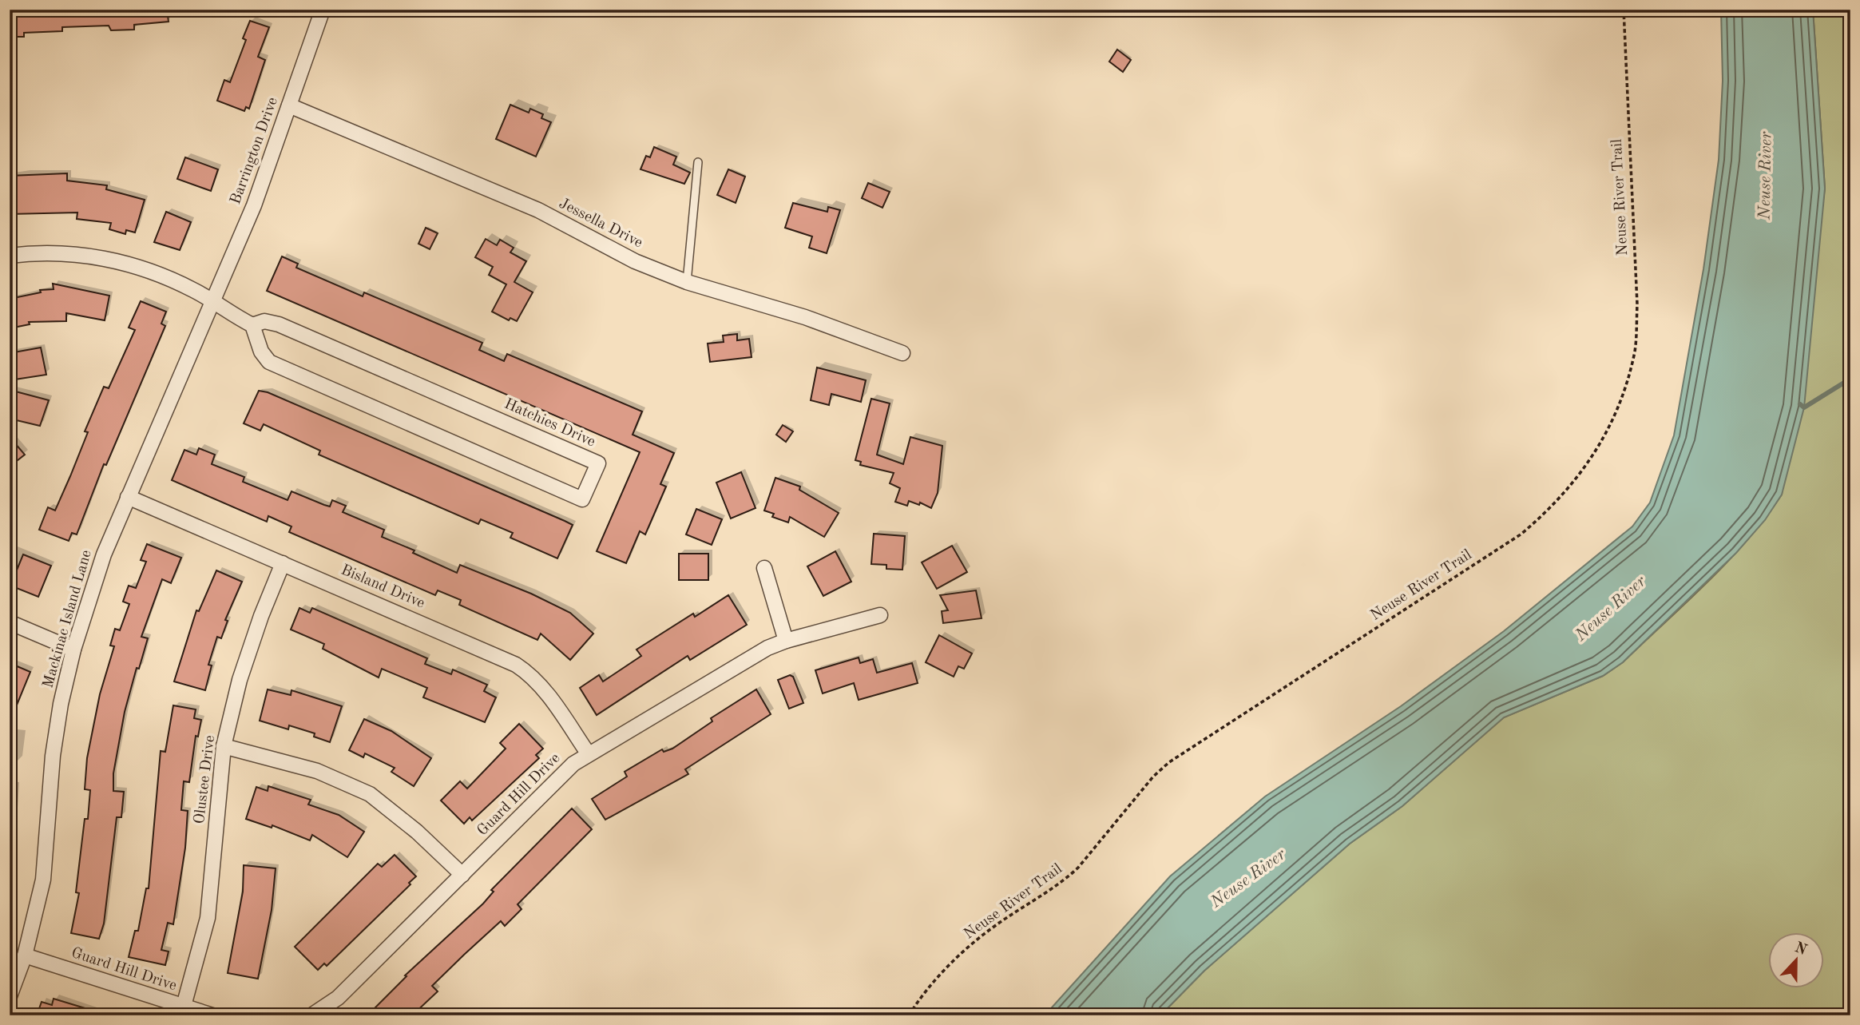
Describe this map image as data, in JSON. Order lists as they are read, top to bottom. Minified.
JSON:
{"streets":{"street":["Barrington Drive","Jessella Drive","Hatchies Drive","Bisland Drive","Mackinac Island Lane","Olustee Drive","Guard Hill Drive"],"path":["Neuse River Trail"]},"crossings":[["Barrington Drive","Jessella Drive"],["Barrington Drive","Mackinac Island Lane"],["Bisland Drive","Mackinac Island Lane"],["Bisland Drive","Olustee Drive"],["Bisland Drive","Guard Hill Drive"],["Mackinac Island Lane","Guard Hill Drive"],["Olustee Drive","Guard Hill Drive"]],"water":["Neuse River"],"north":"top"}
